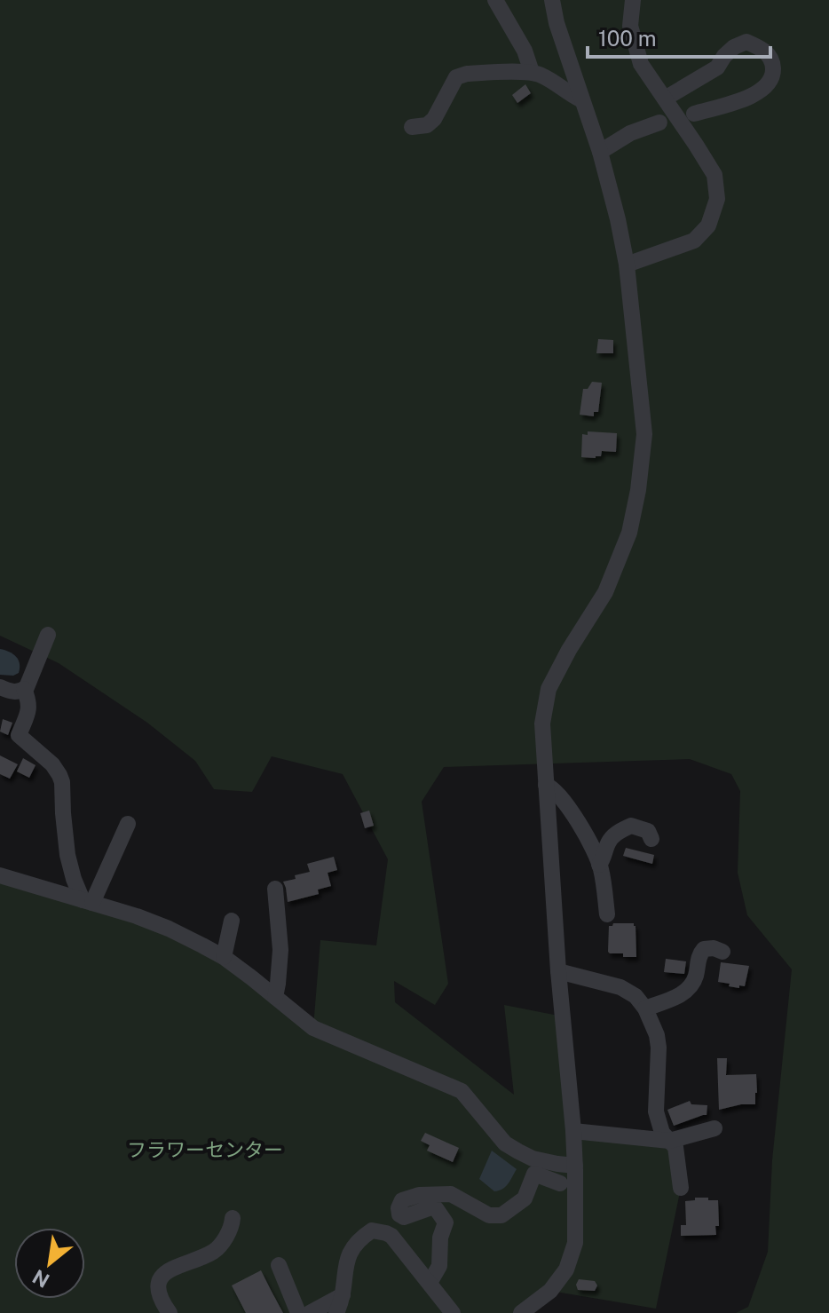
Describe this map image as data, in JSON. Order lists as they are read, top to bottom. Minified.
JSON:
{"parks":["フラワーセンター"],"scale_bar":"100 m","north":"bottom left"}
